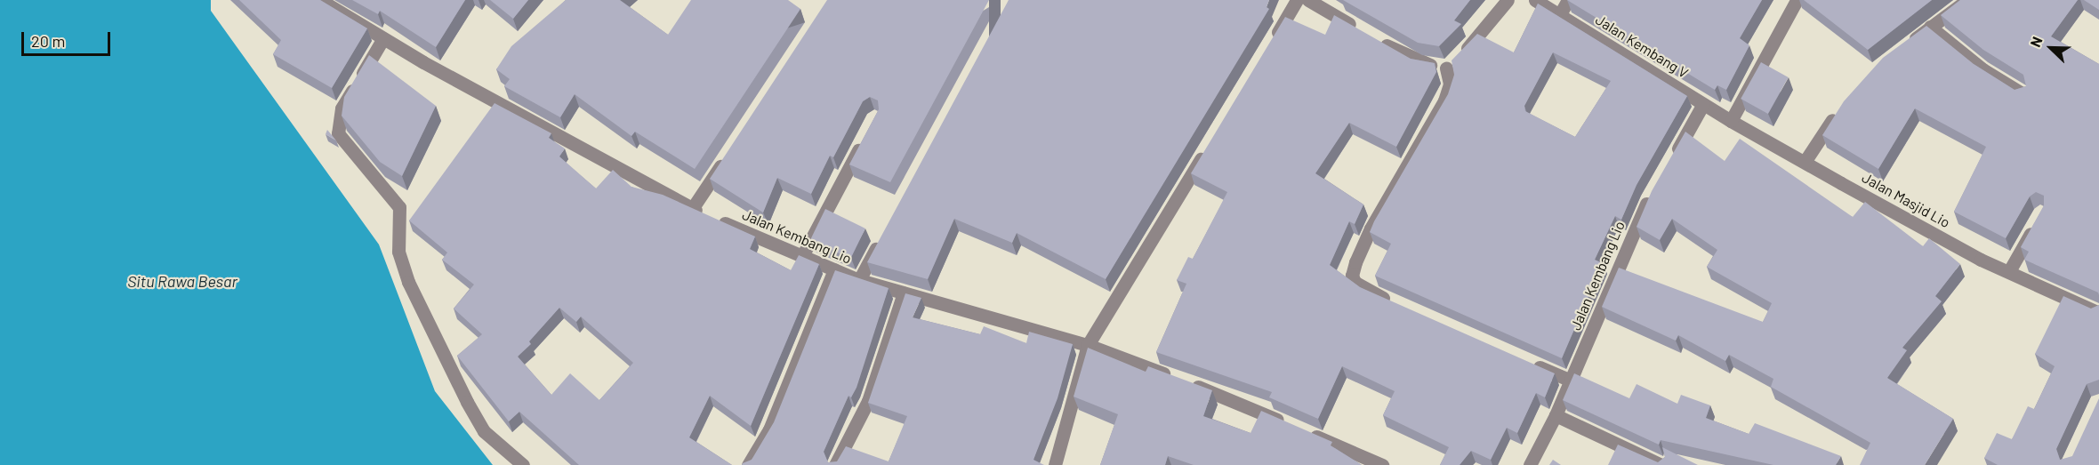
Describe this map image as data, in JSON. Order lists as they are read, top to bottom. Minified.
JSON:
{"streets":{"street":["Jalan Kembang V","Jalan Masjid Lio","Jalan Kembang Lio"]},"crossings":[["Jalan Kembang V","Jalan Masjid Lio"]],"water":["Situ Rawa Besar"],"scale_bar":"20 m","north":"top left"}
